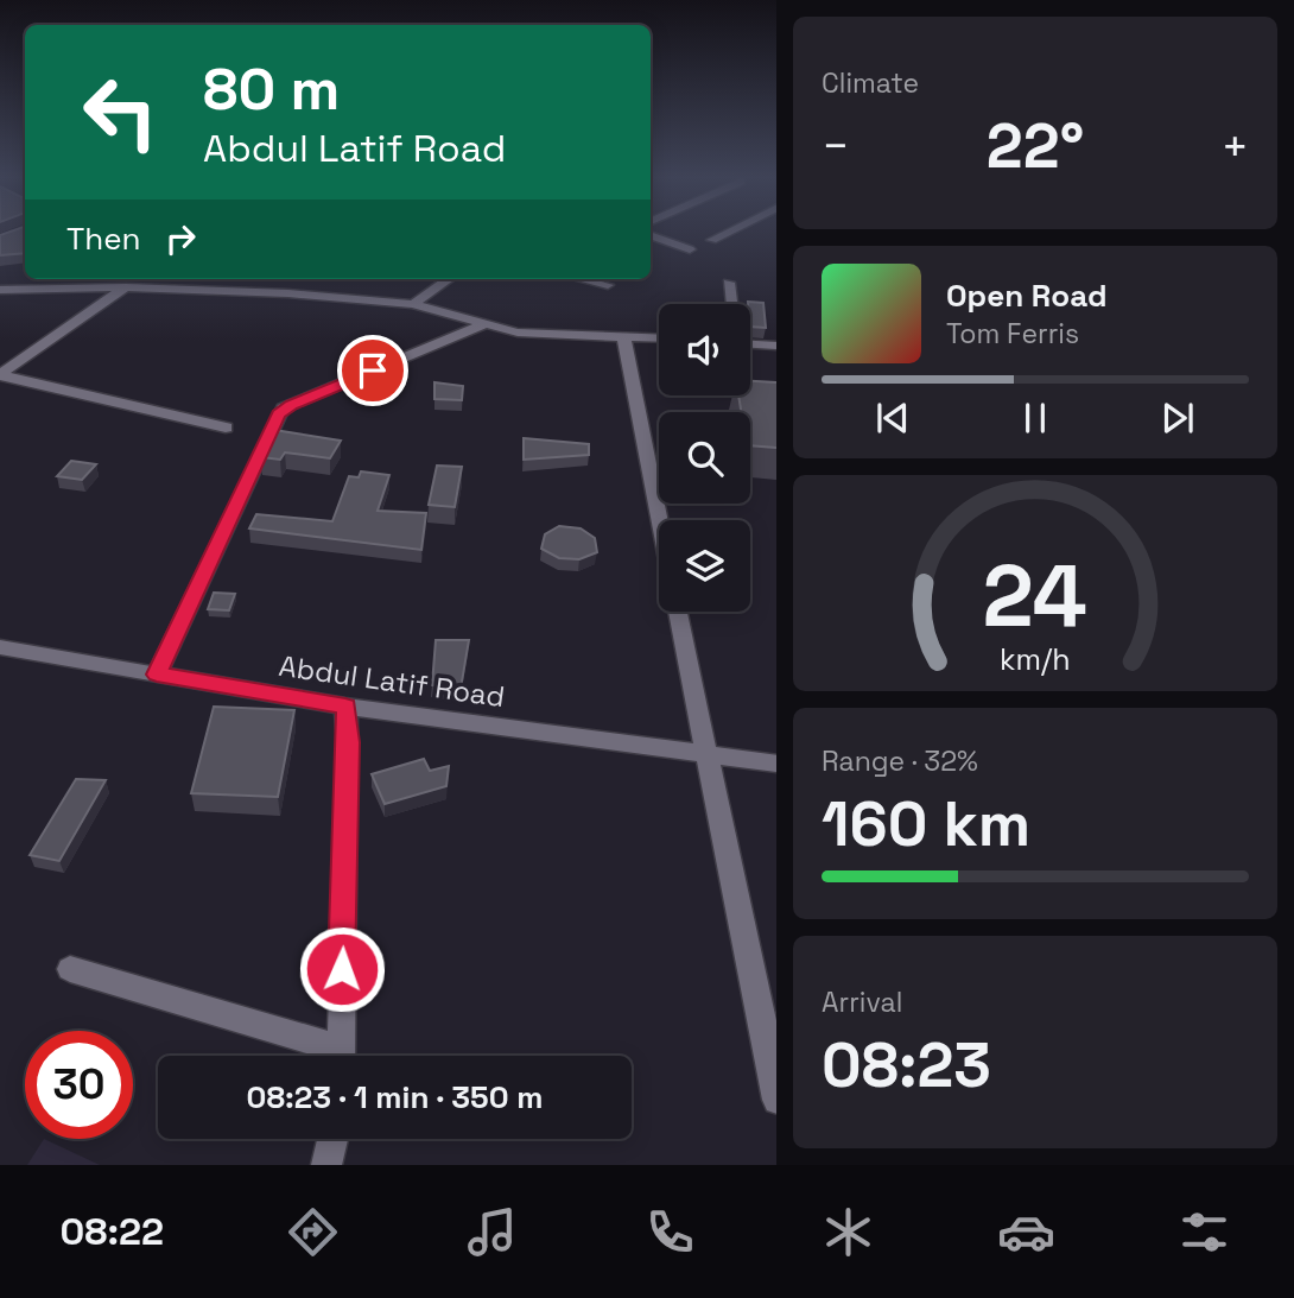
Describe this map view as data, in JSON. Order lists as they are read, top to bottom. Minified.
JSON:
{"streets":{"street":["Abdul Latif Road"]},"page":{"tile":["Climate",["Range · 32%","160 km"],["Arrival","08:23"]],"turn":["80 m","Abdul Latif Road"],"heat":["−","22°","+"],"then":"Then","song":["Open Road","Tom Ferris"],"limit":"30","trip":"08:23 · 1 min · 350 m","tabs":"08:22","gauge":["24","km/h"]}}
